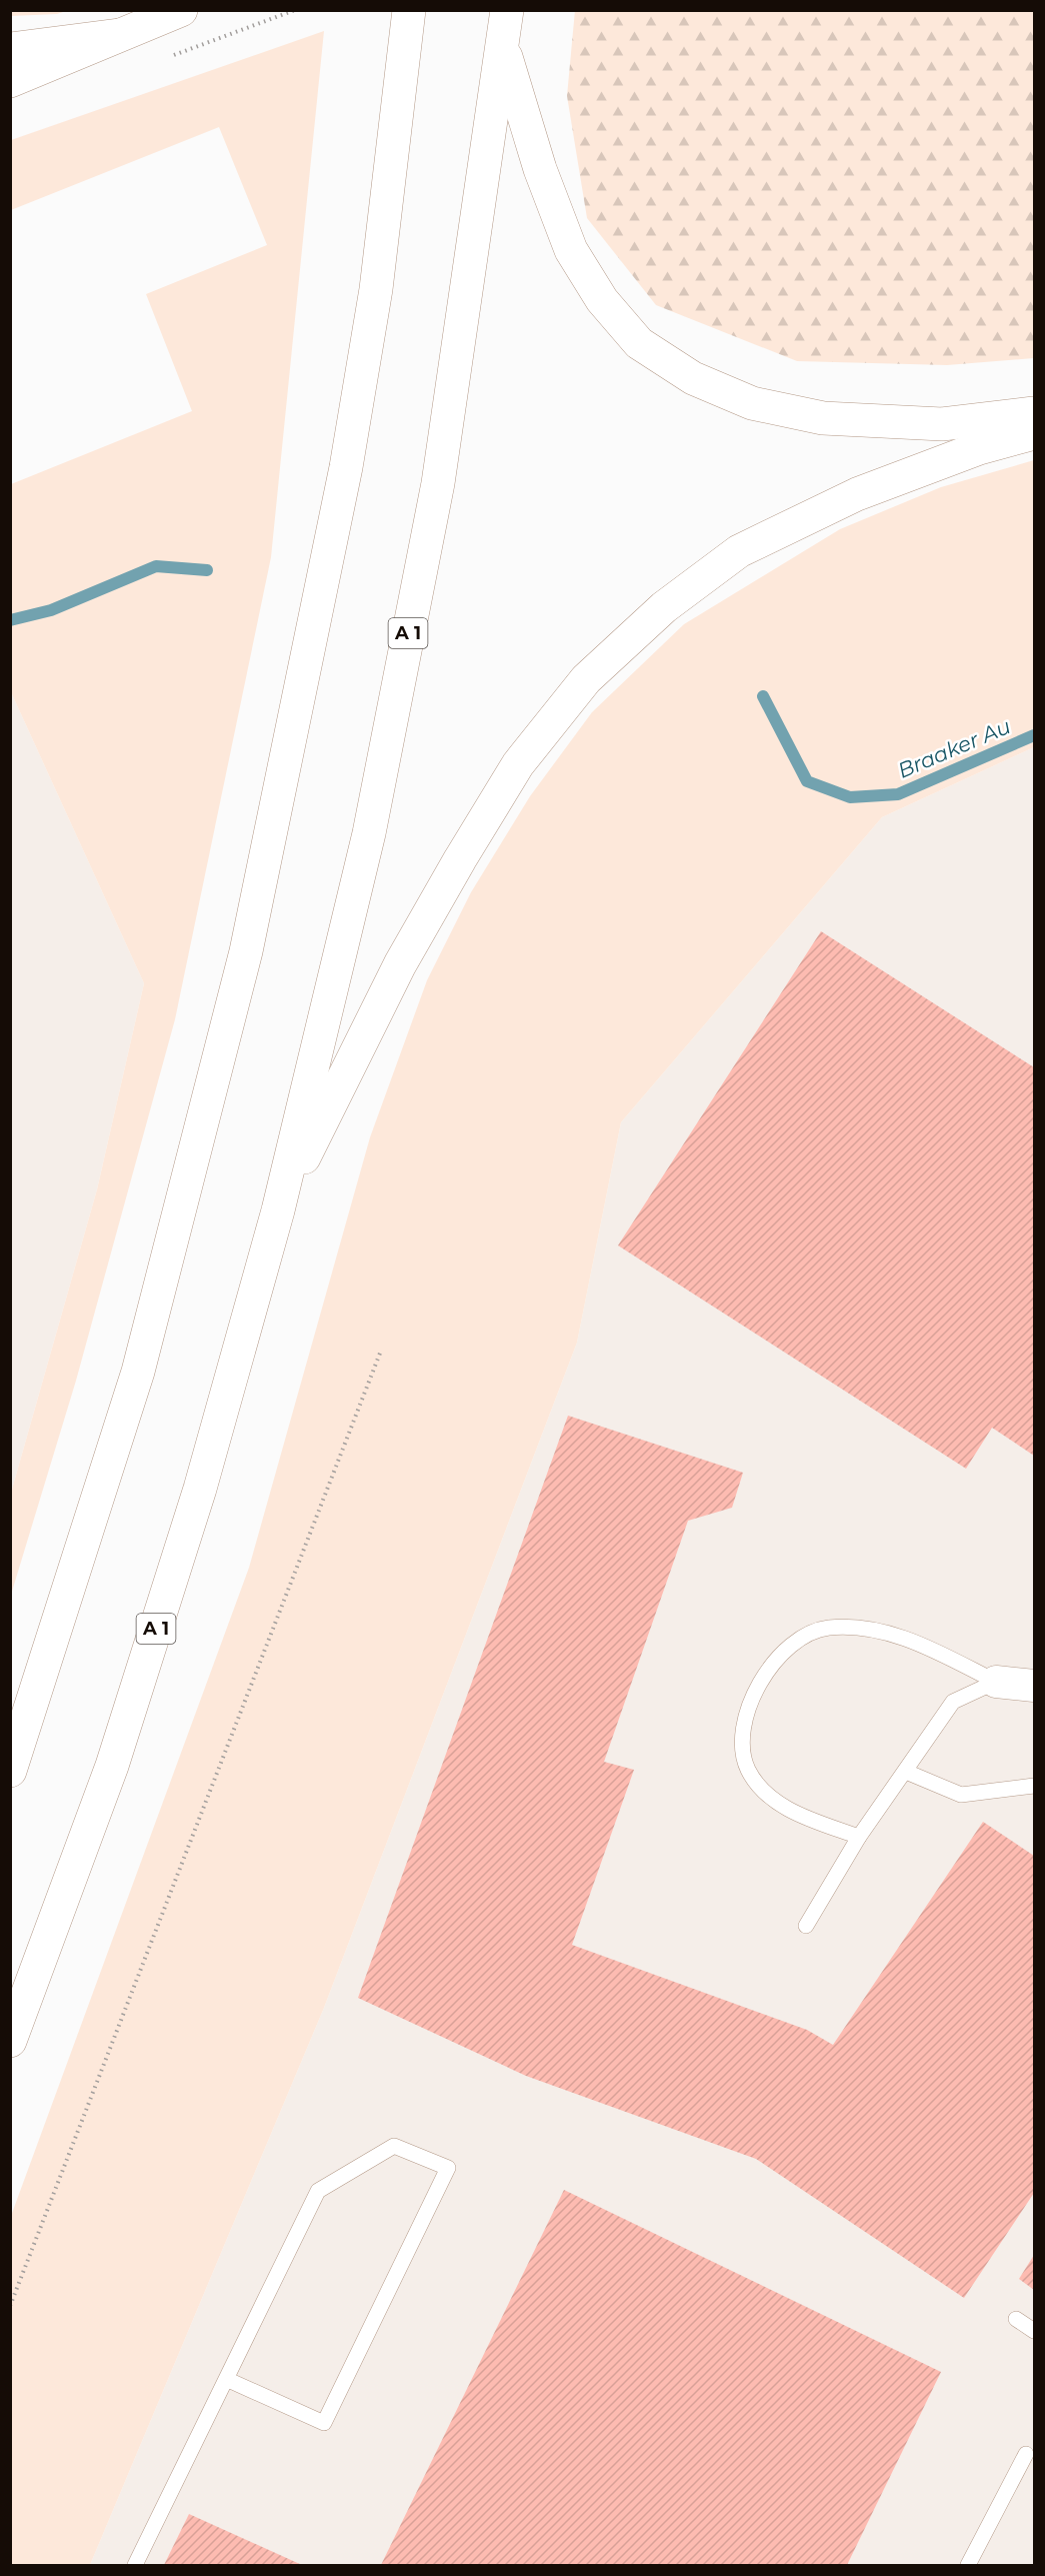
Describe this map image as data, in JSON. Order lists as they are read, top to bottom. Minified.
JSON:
{"streets":{"main road":["A 1"]},"water":["Braaker Au"]}
